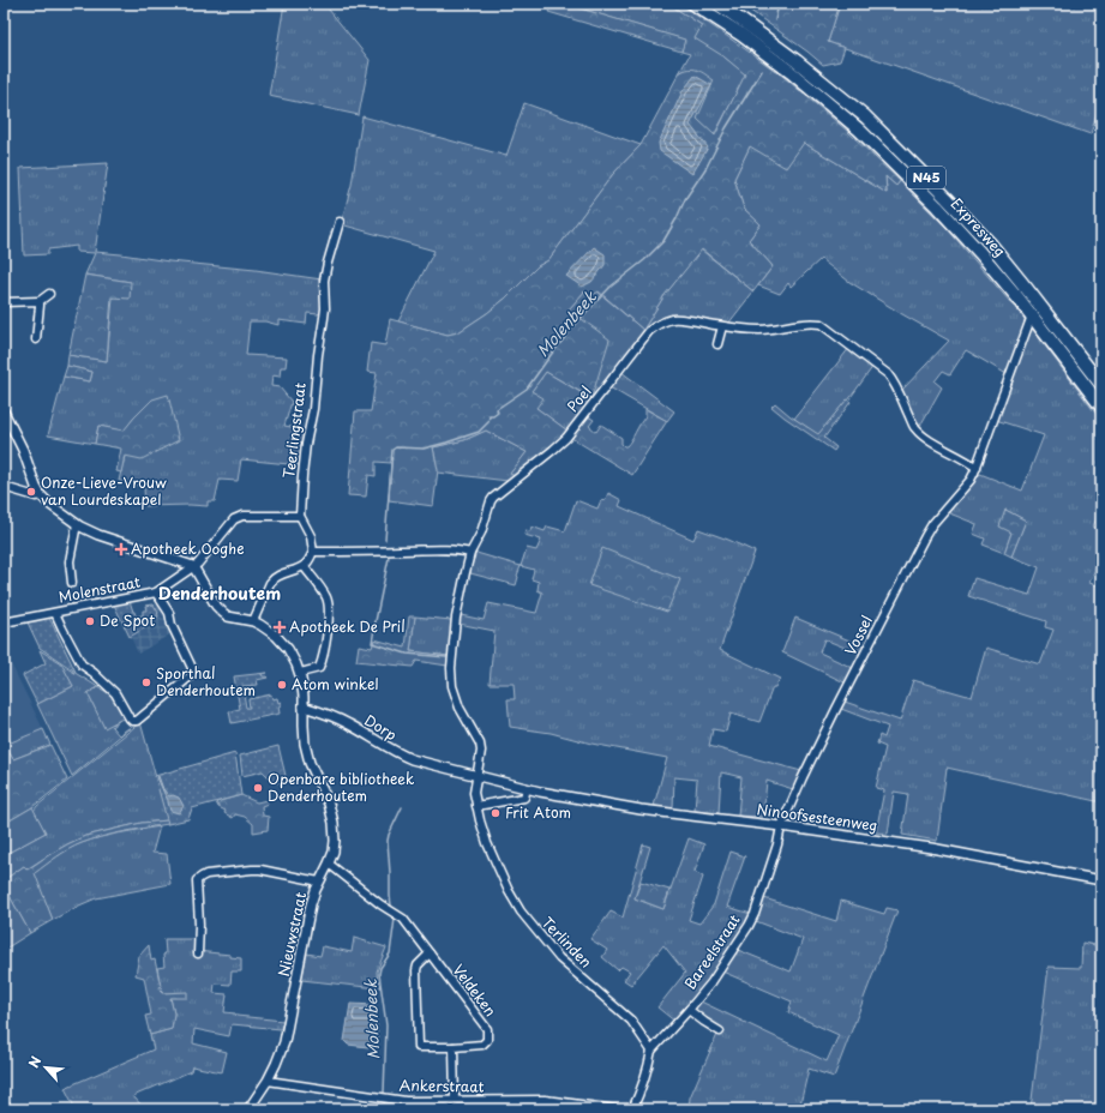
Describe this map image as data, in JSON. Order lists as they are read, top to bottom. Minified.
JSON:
{"streets":{"highway":["N45","Expresweg"],"street":["Poel","Teerlingstraat","Molenstraat","Vossel","Dorp","Ninoofsesteenweg","Nieuwstraat","Terlinden","Bareelstraat","Veldeken","Ankerstraat"]},"crossings":[["Expresweg","Vossel"],["Poel","Dorp"],["Poel","Ninoofsesteenweg"],["Poel","Terlinden"],["Vossel","Ninoofsesteenweg"],["Vossel","Bareelstraat"],["Dorp","Ninoofsesteenweg"],["Dorp","Nieuwstraat"],["Dorp","Terlinden"],["Ninoofsesteenweg","Terlinden"],["Ninoofsesteenweg","Bareelstraat"],["Nieuwstraat","Veldeken"],["Nieuwstraat","Ankerstraat"],["Terlinden","Bareelstraat"]],"districts":["Denderhoutem"],"water":["Molenbeek"],"places":{"other":["Onze-Lieve-Vrouw van Lourdeskapel","De Spot","Sporthal Denderhoutem","Atom winkel","Openbare bibliotheek Denderhoutem","Frit Atom"],"health":["Apotheek Ooghe","Apotheek De Pril"]},"north":"top left"}
